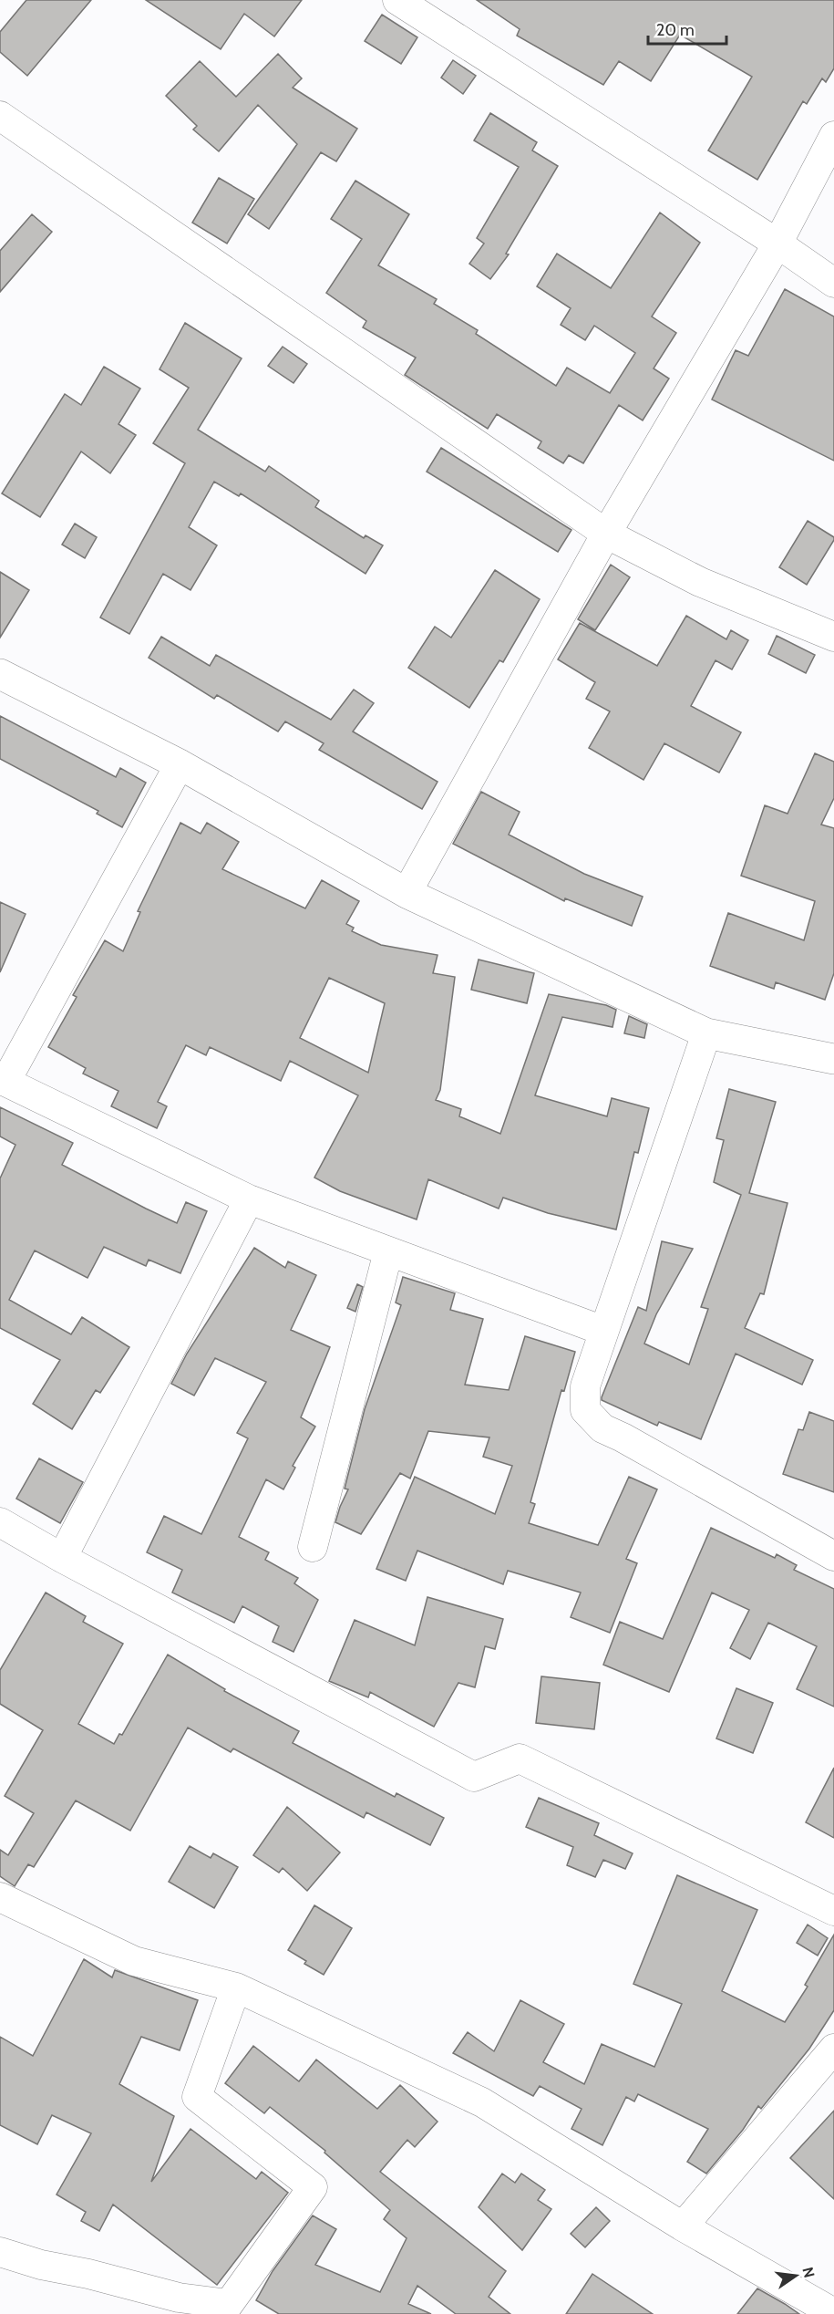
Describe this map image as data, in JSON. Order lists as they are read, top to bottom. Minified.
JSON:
{"scale_bar":"20 m","north":"right"}
